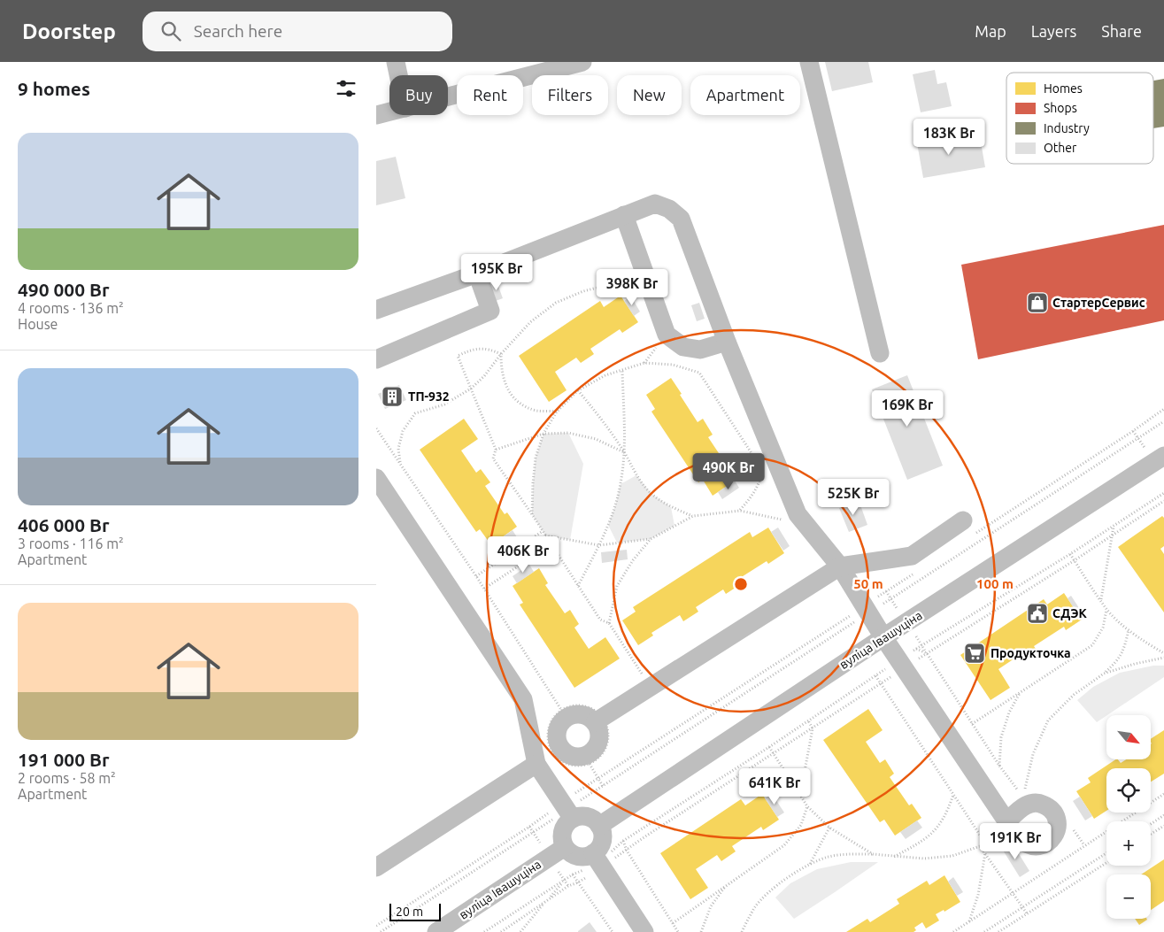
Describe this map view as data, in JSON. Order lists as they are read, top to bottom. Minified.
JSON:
{"streets":{"street":["вуліца Івашуціна"]},"places":{"shop":["СтартерСервис"],"building":["ТП-932"],"public building":["СДЭК"],"supermarket":["Продукточка"]},"legend":["Homes","Shops","Industry","Other"],"scale_bar":"20 m","north":"bottom right","page":{"header":"Doorstep","search":"Search here","nav":["Map","Layers","Share"],"heading":"9 homes","chip":["Buy","Rent","Filters","New","Apartment"],"list":[{"name":"490 000 Br","note":"4 rooms · 136 m² · House"},{"name":"406 000 Br","note":"3 rooms · 116 m² · Apartment"},{"name":"191 000 Br","note":"2 rooms · 58 m² · Apartment"}],"price":["183K Br","195K Br","398K Br","169K Br","490K Br","525K Br","406K Br","641K Br","191K Br"],"map_buttons":["+","−"],"scale":"20 m"},"rings":["50 m","100 m"]}
